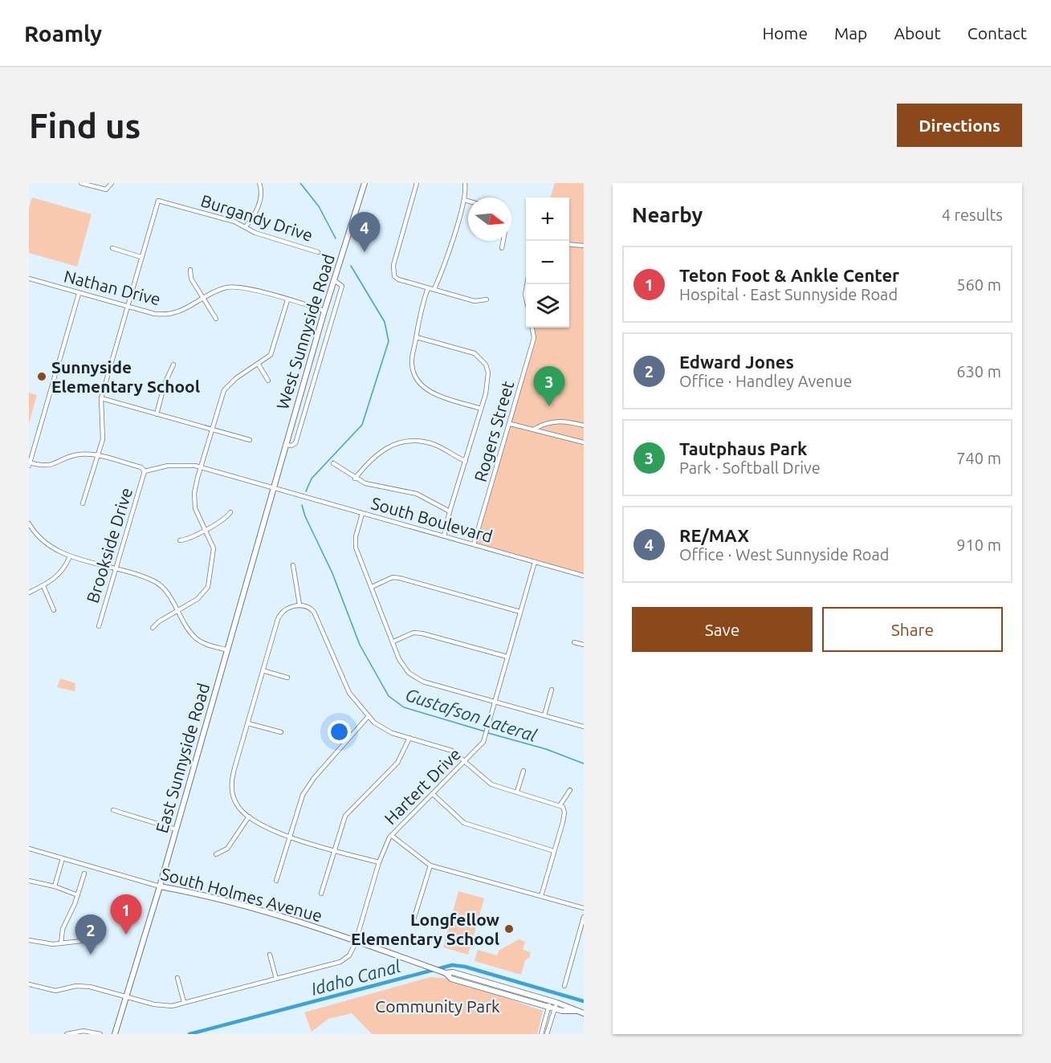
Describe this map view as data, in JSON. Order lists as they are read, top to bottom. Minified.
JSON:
{"streets":{"main road":["West Sunnyside Road","East Sunnyside Road","South Holmes Avenue"],"street":["Burgandy Drive","Nathan Drive","Rogers Street","South Boulevard","Brookside Drive","Hartert Drive"]},"crossings":[["Nathan Drive","West Sunnyside Road"],["West Sunnyside Road","South Boulevard"],["West Sunnyside Road","East Sunnyside Road"],["Rogers Street","South Boulevard"],["South Boulevard","Brookside Drive"],["South Boulevard","East Sunnyside Road"],["South Boulevard","Hartert Drive"],["East Sunnyside Road","Hartert Drive"],["East Sunnyside Road","South Holmes Avenue"],["Hartert Drive","South Holmes Avenue"]],"water":["Gustafson Lateral","Idaho Canal"],"parks":["Community Park"],"places":["Sunnyside Elementary School","Longfellow Elementary School"],"north":"right","page":{"header":"Roamly","nav":["Home","Map","About","Contact"],"buttons":["Directions",["Save","Share"]],"title":"Find us","heading":["Nearby","4 results"],"map_buttons":["+","−"],"pins":["4","3","1","2"],"list":[{"mark":"1","name":"Teton Foot & Ankle Center","note":"Hospital · East Sunnyside Road","value":"560 m"},{"mark":"2","name":"Edward Jones","note":"Office · Handley Avenue","value":"630 m"},{"mark":"3","name":"Tautphaus Park","note":"Park · Softball Drive","value":"740 m"},{"mark":"4","name":"RE/MAX","note":"Office · West Sunnyside Road","value":"910 m"}]}}
